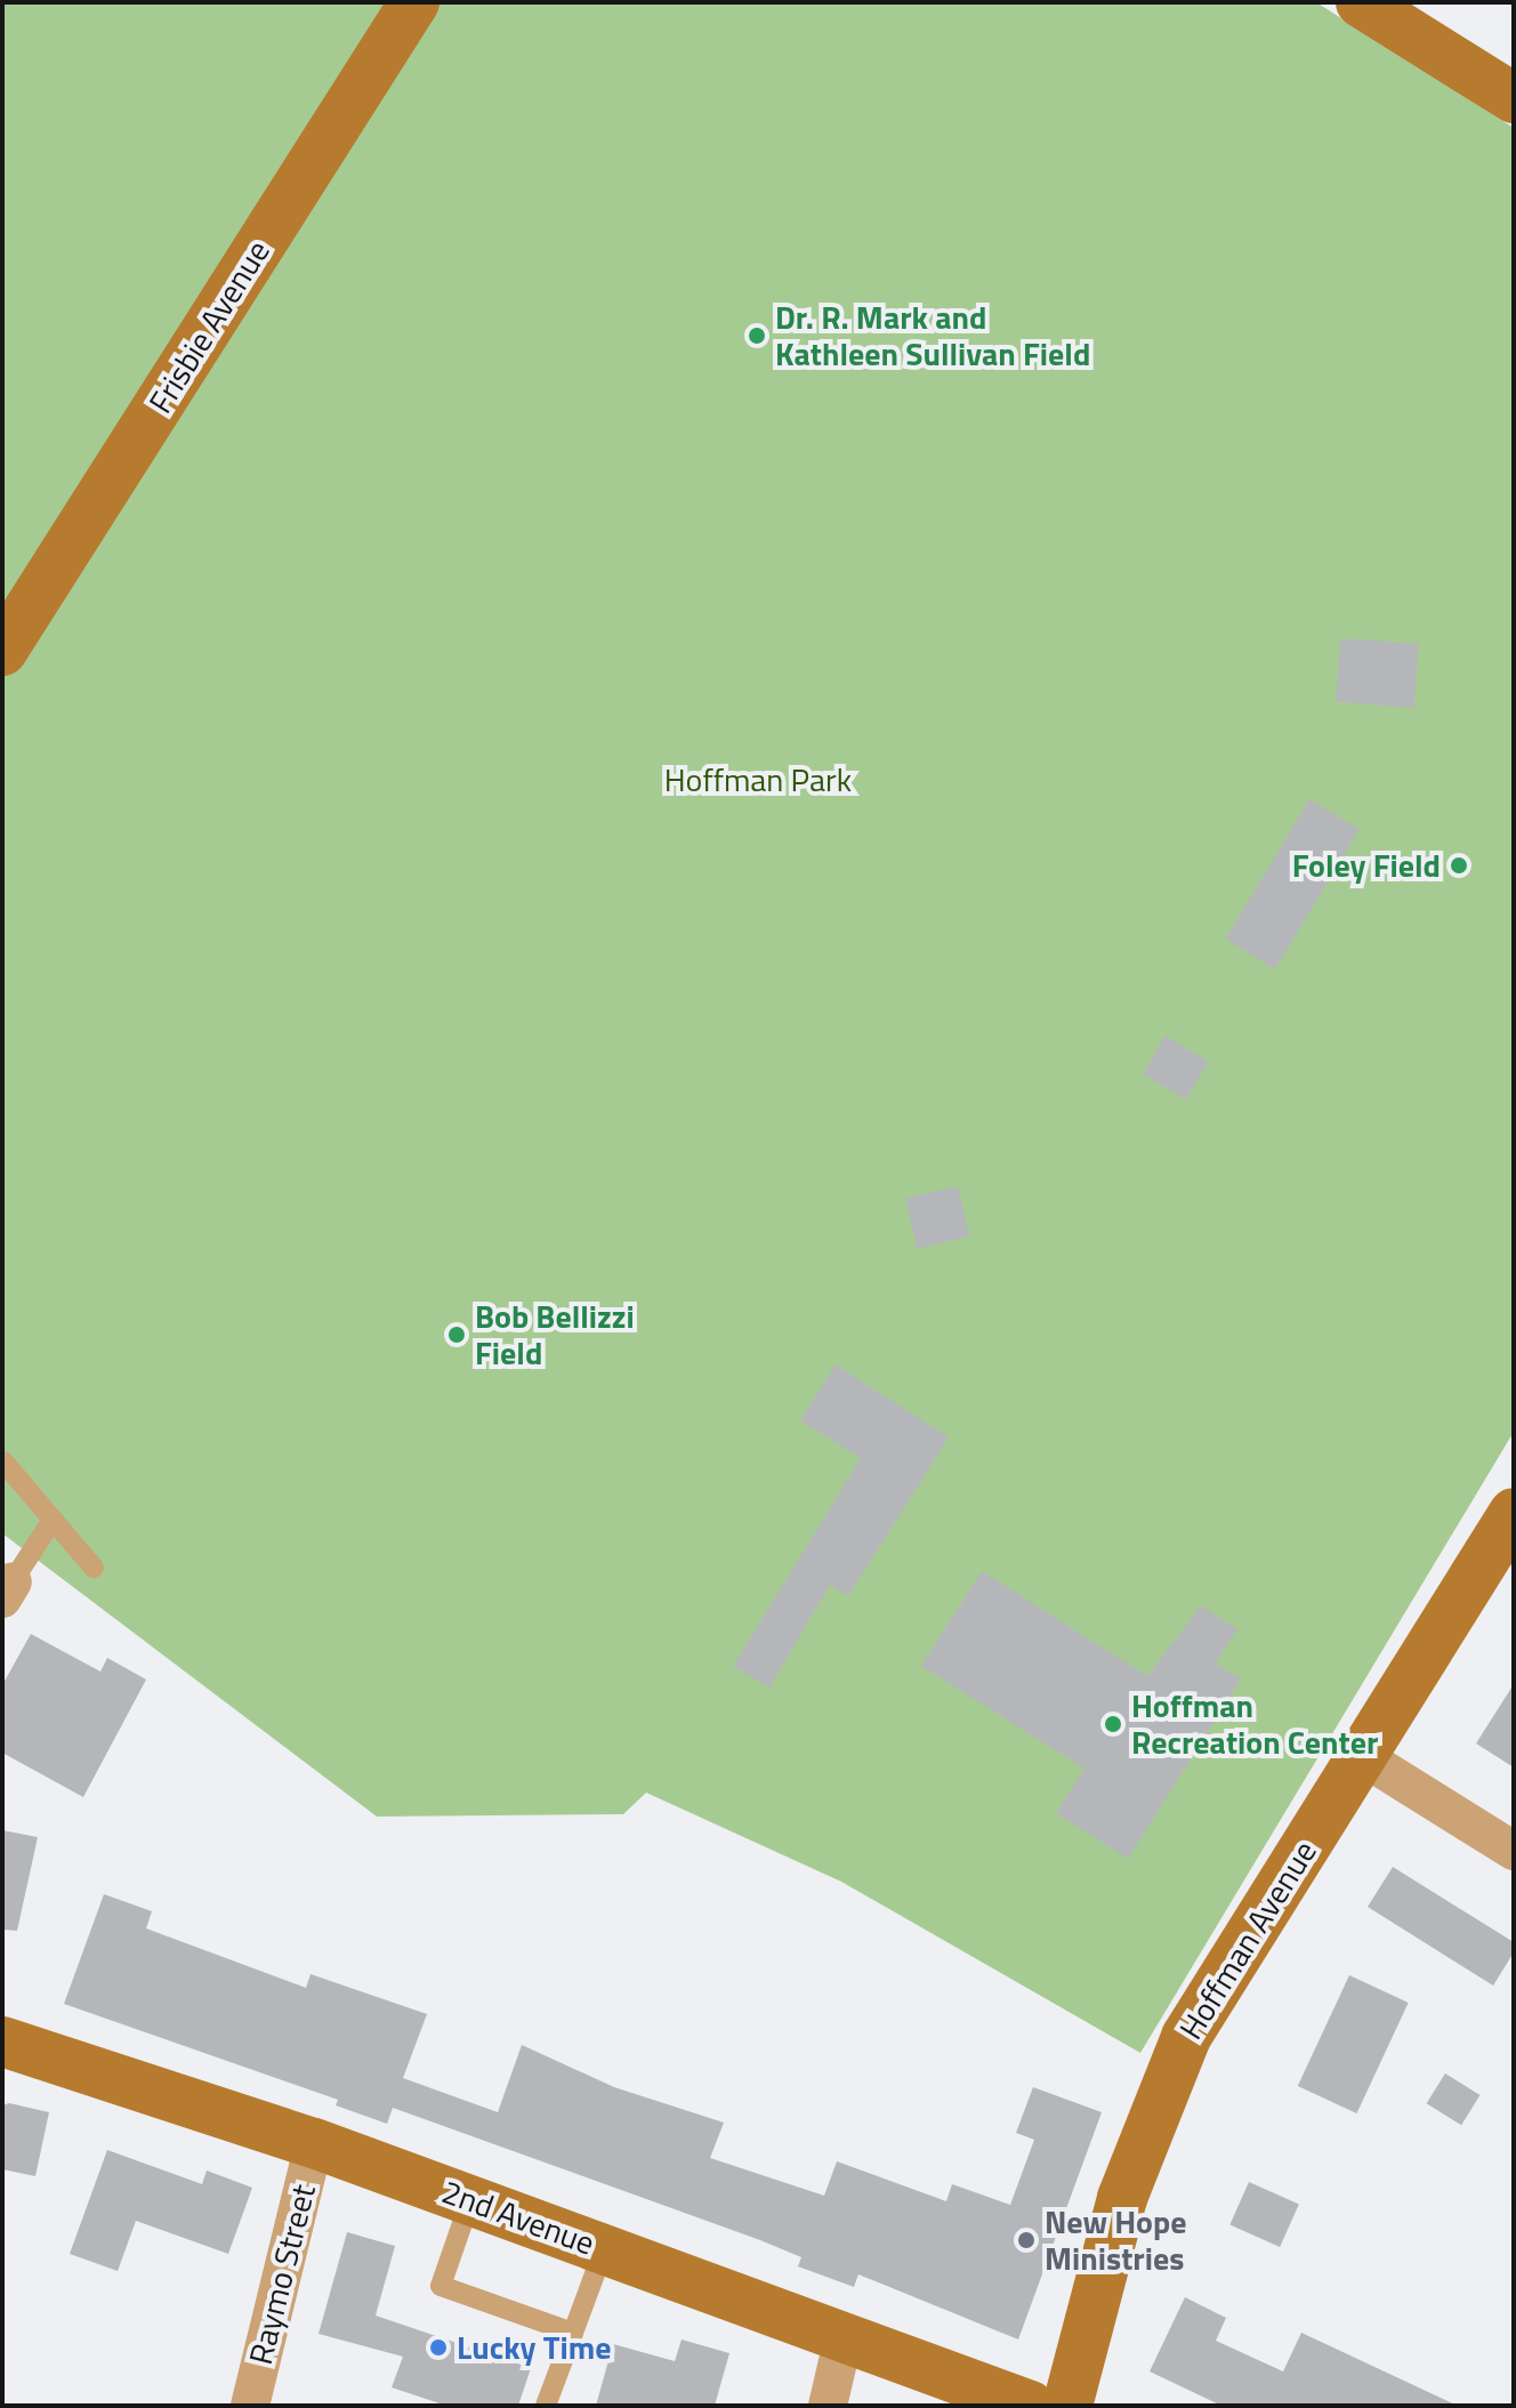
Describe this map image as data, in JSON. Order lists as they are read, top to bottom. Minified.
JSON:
{"streets":{"street":["Frisbie Avenue","Hoffman Avenue","2nd Avenue","Raymo Street"]},"crossings":[["2nd Avenue","Raymo Street"]],"parks":["Hoffman Park"],"places":["Dr. R. Mark and Kathleen Sullivan Field","Foley Field","Bob Bellizzi Field","Hoffman Recreation Center","New Hope Ministries","Lucky Time"]}
